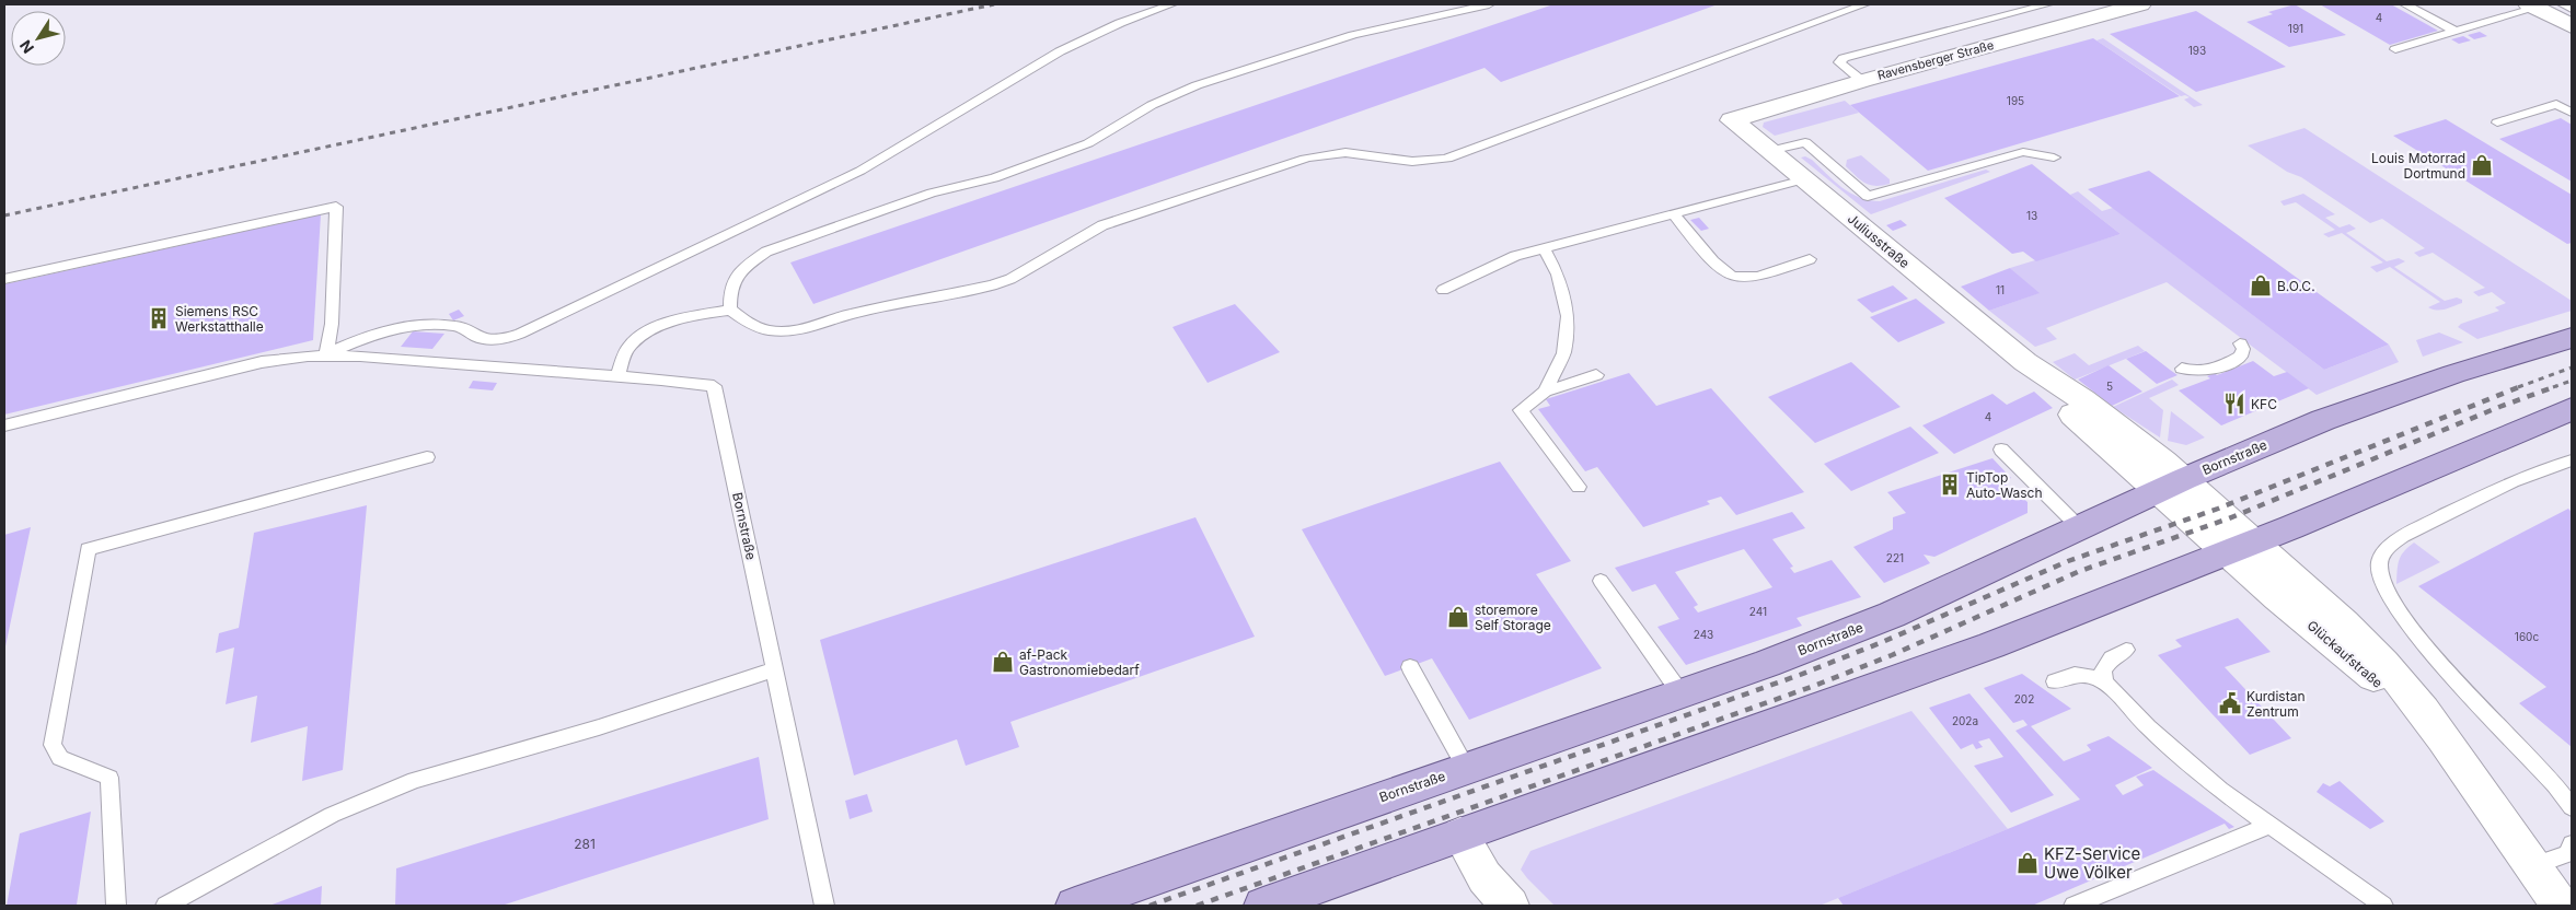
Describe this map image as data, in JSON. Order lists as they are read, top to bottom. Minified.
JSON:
{"streets":{"main road":["Bornstraße"],"street":["Ravensberger Straße","Juliusstraße","Glückaufstraße"]},"crossings":[["Ravensberger Straße","Juliusstraße"],["Juliusstraße","Bornstraße"],["Juliusstraße","Glückaufstraße"]],"places":{"shop":["Louis Motorrad Dortmund","B.O.C.","storemore Self Storage","af-Pack Gastronomiebedarf","KFZ-Service Uwe Völker"],"building":["Siemens RSC Werkstatthalle","TipTop Auto-Wasch"],"restaurant":["KFC"],"public building":["Kurdistan Zentrum"]},"house_numbers":["4","191","193","195","13","11","5","4","221","241","243","160c","202","202a","281"],"north":"bottom left"}
